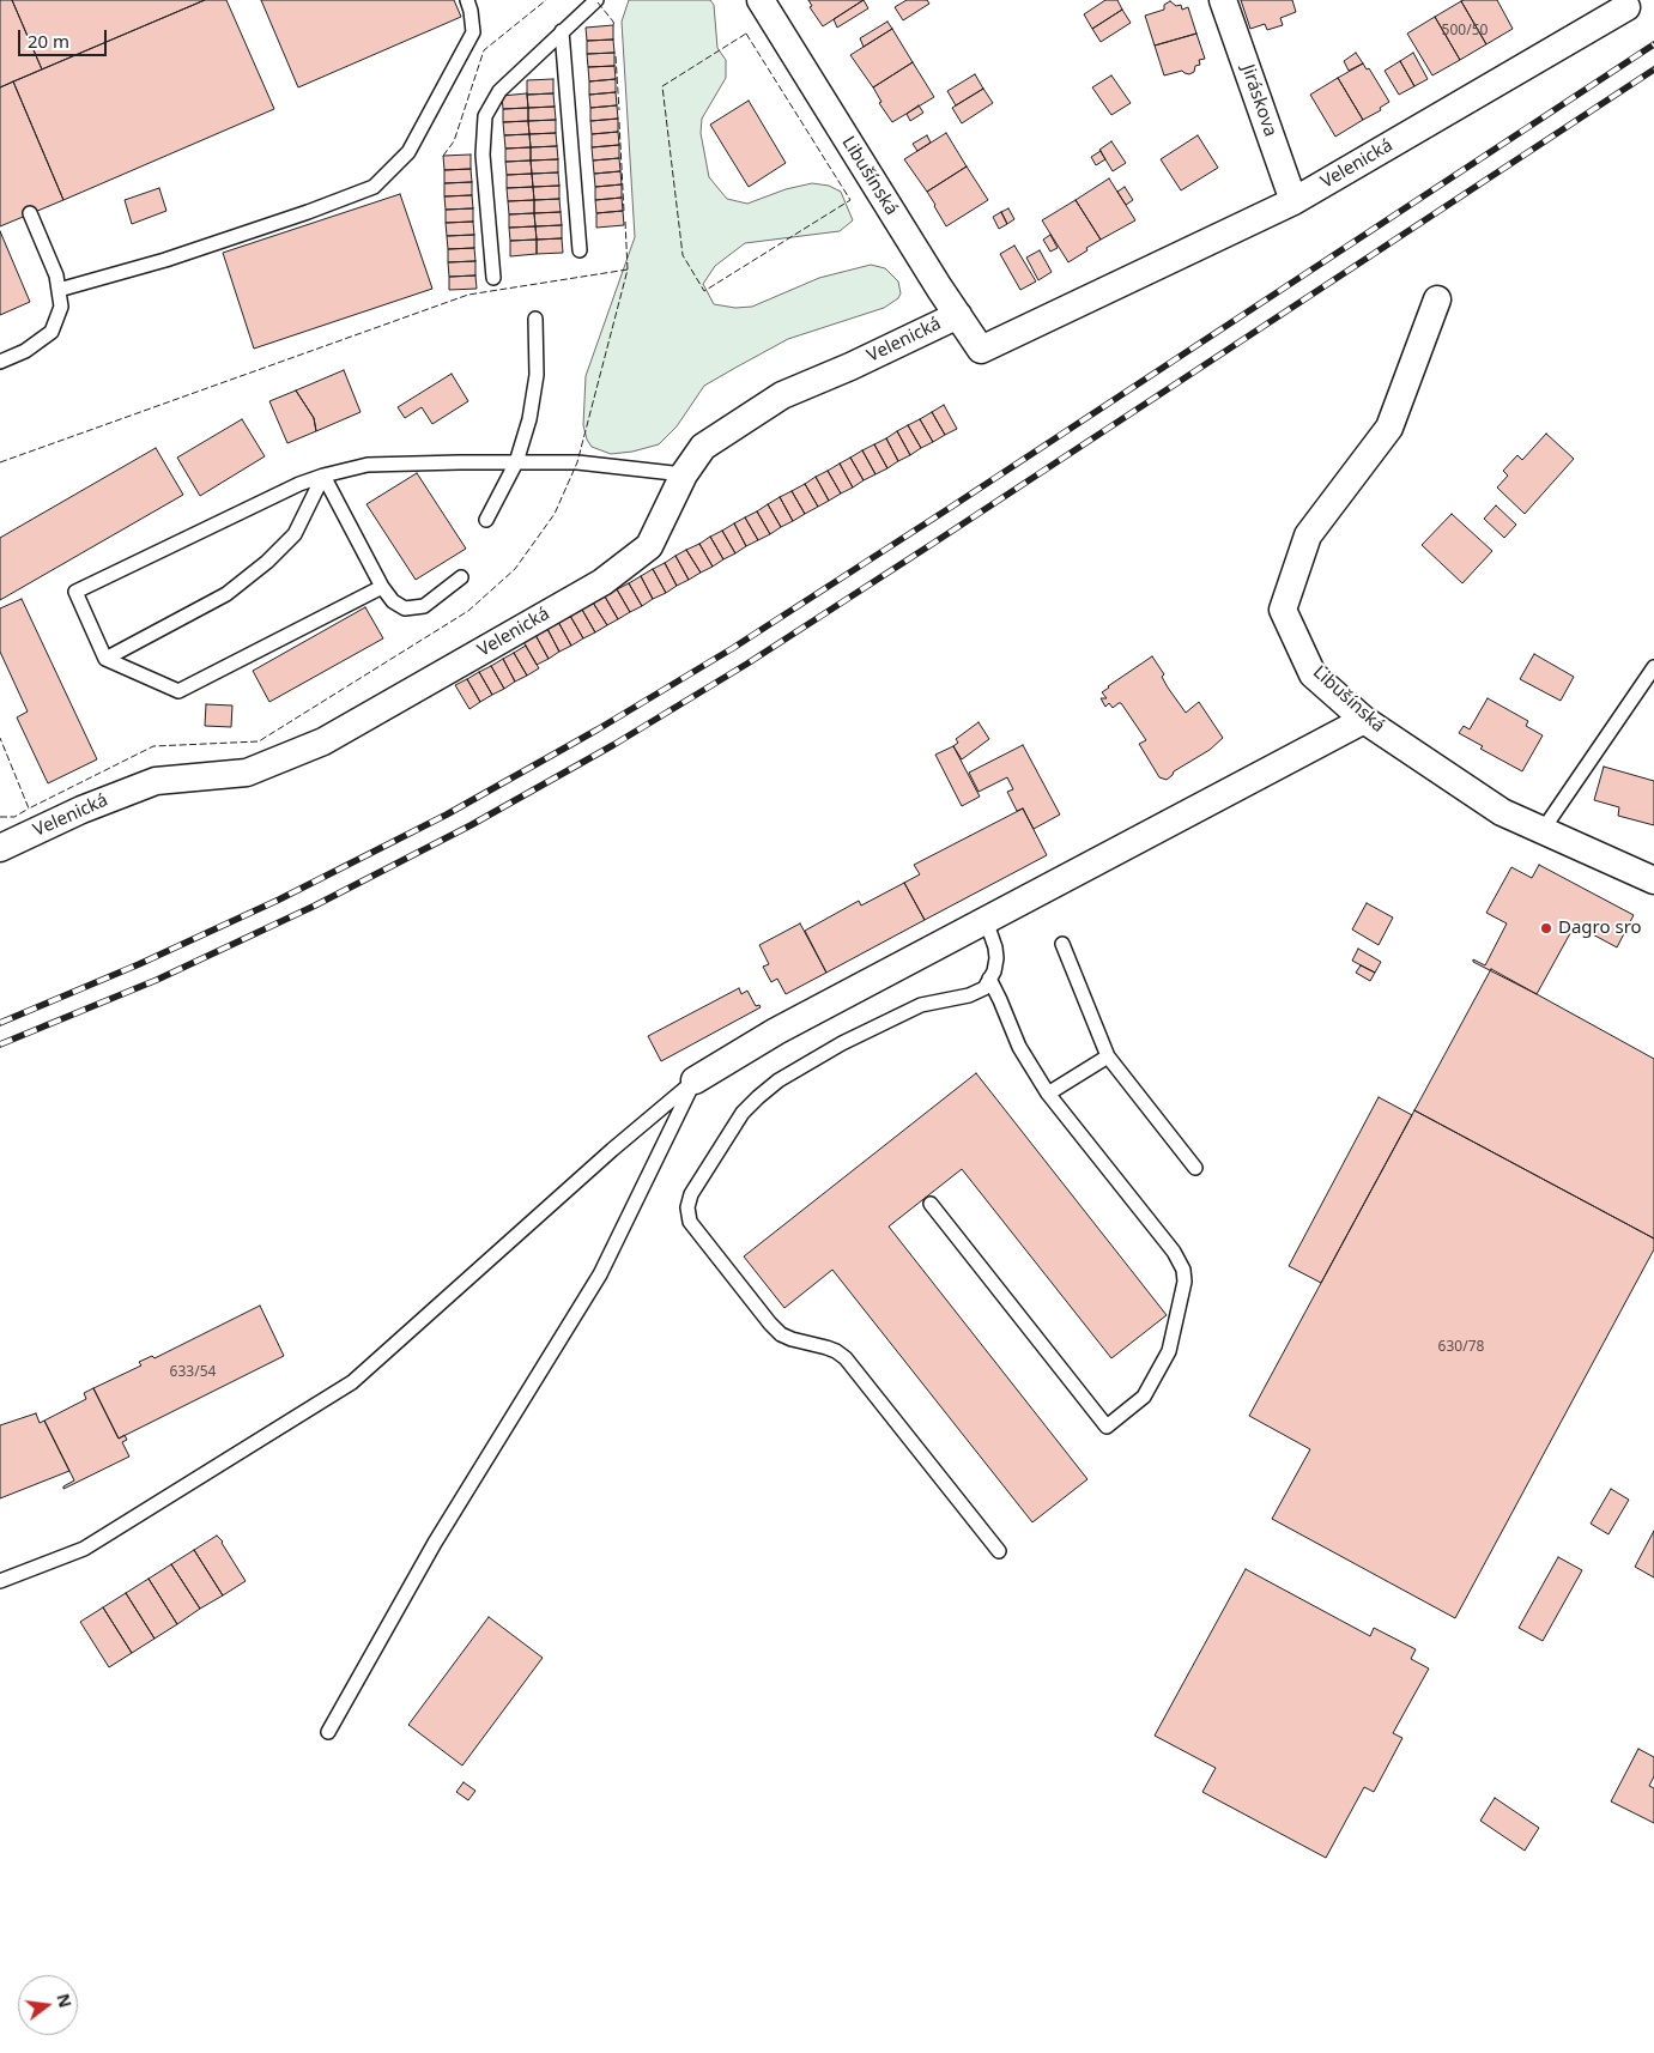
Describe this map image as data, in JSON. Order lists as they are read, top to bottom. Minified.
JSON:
{"streets":{"street":["Jiráskova","Velenická","Libušínská"]},"crossings":[["Jiráskova","Velenická"],["Velenická","Libušínská"]],"places":["Dagro sro"],"house_numbers":["500/50","630/78","633/54"],"scale_bar":"20 m","north":"right"}
